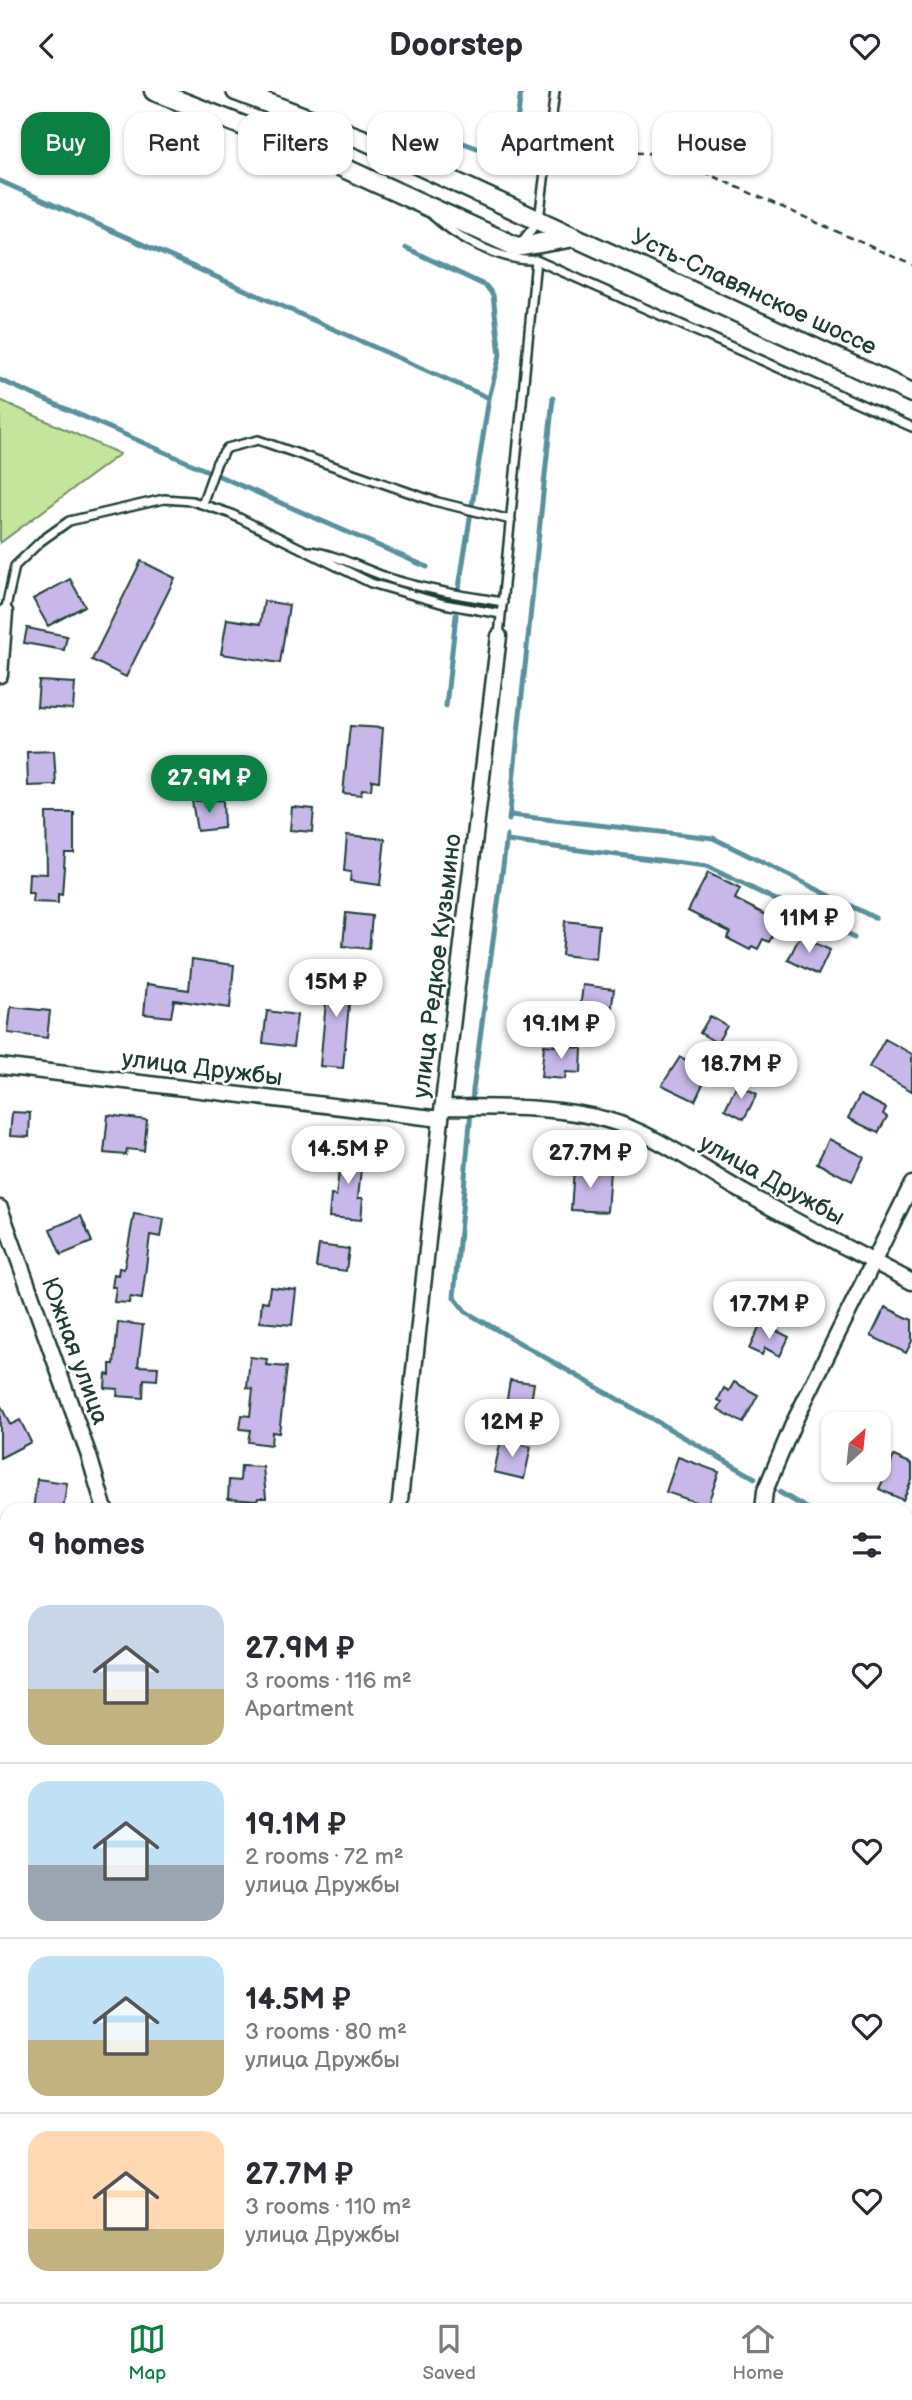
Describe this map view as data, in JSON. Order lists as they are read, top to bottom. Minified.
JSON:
{"streets":{"street":["Усть-Славянское шоссе","улица Редкое Кузьмино","улица Дружбы","Южная улица"]},"crossings":[["улица Редкое Кузьмино","улица Дружбы"]],"north":"top right","page":{"header":"Doorstep","chip":["Buy","Rent","Filters","New","Apartment","House"],"price":["27.9M ₽","11M ₽","15M ₽","19.1M ₽","18.7M ₽","14.5M ₽","27.7M ₽","17.7M ₽","12M ₽"],"heading":"9 homes","list":[{"name":"27.9M ₽","note":"3 rooms · 116 m² · Apartment"},{"name":"19.1M ₽","note":"2 rooms · 72 m² · улица Дружбы"},{"name":"14.5M ₽","note":"3 rooms · 80 m² · улица Дружбы"},{"name":"27.7M ₽","note":"3 rooms · 110 m² · улица Дружбы"}],"tabs":["Map","Saved","Home"]}}
